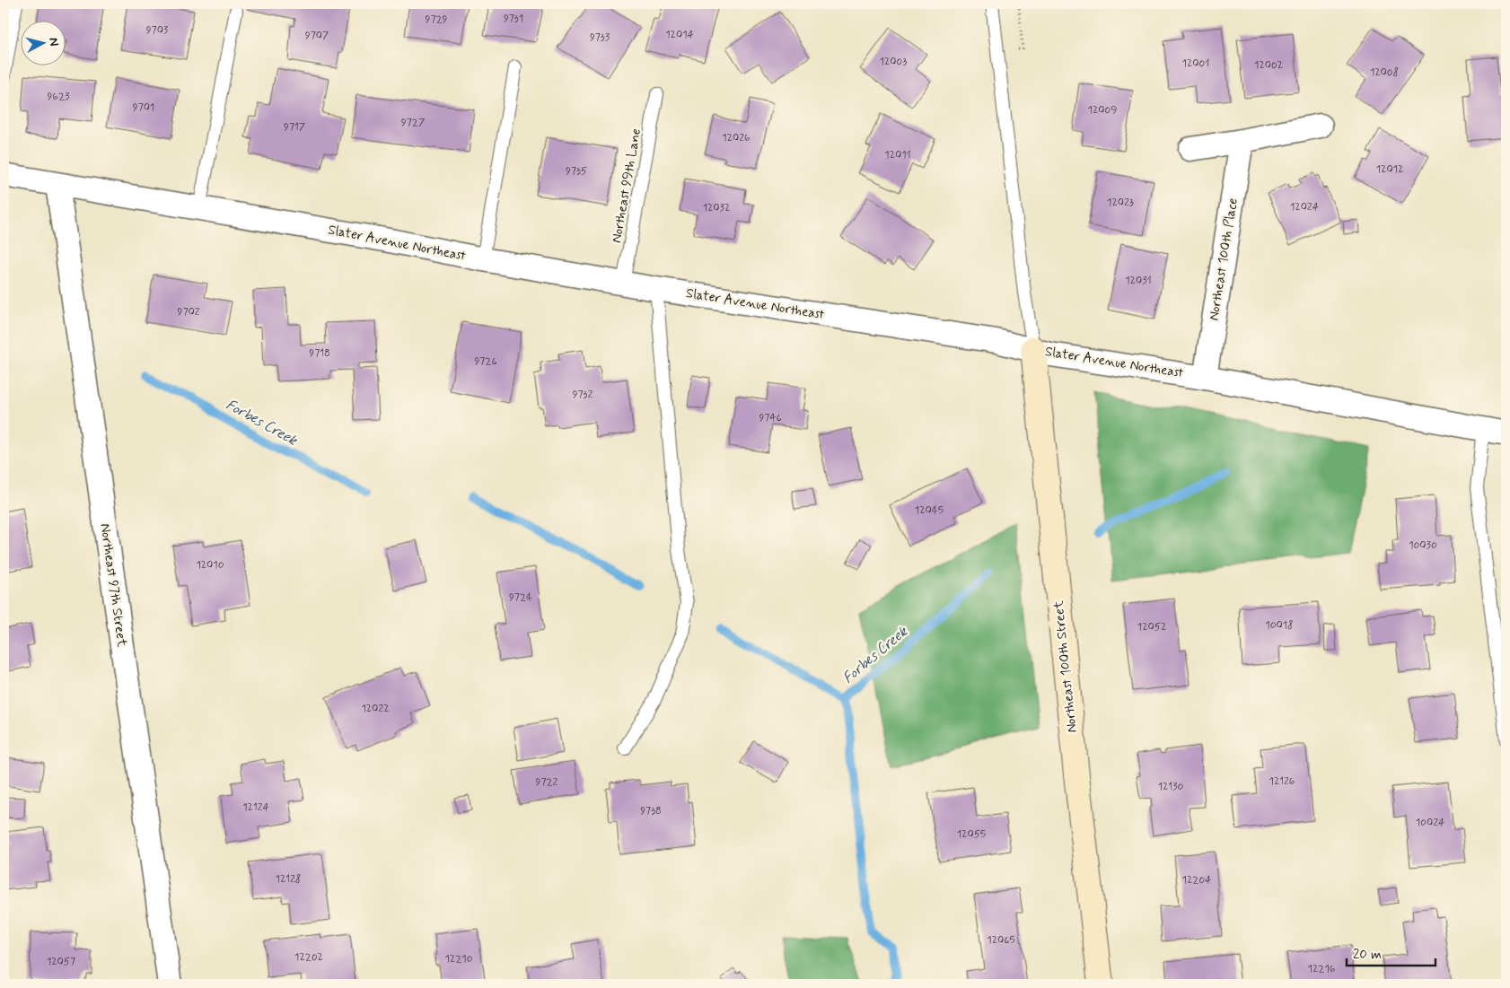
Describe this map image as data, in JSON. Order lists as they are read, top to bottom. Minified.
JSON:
{"streets":{"street":["Slater Avenue Northeast","Northeast 100th Place","Northeast 97th Street","Northeast 100th Street"],"lane":["Northeast 99th Lane"]},"crossings":[["Northeast 99th Lane","Slater Avenue Northeast"],["Slater Avenue Northeast","Northeast 100th Place"],["Slater Avenue Northeast","Northeast 97th Street"],["Slater Avenue Northeast","Northeast 100th Street"]],"water":["Forbes Creek"],"house_numbers":["9731","9729","9703","12014","9707","9733","12003","12001","12002","12008","9623","9701","12009","9727","9717","12026","12011","12012","9735","12023","12024","12032","12031","9702","9718","9726","9732","9746","12045","10030","12010","9724","10018","12052","12022","12126","9722","12130","12124","9738","10024","12055","12128","12204","12065","12202","12210","12057","12216"],"scale_bar":"20 m","north":"right"}
